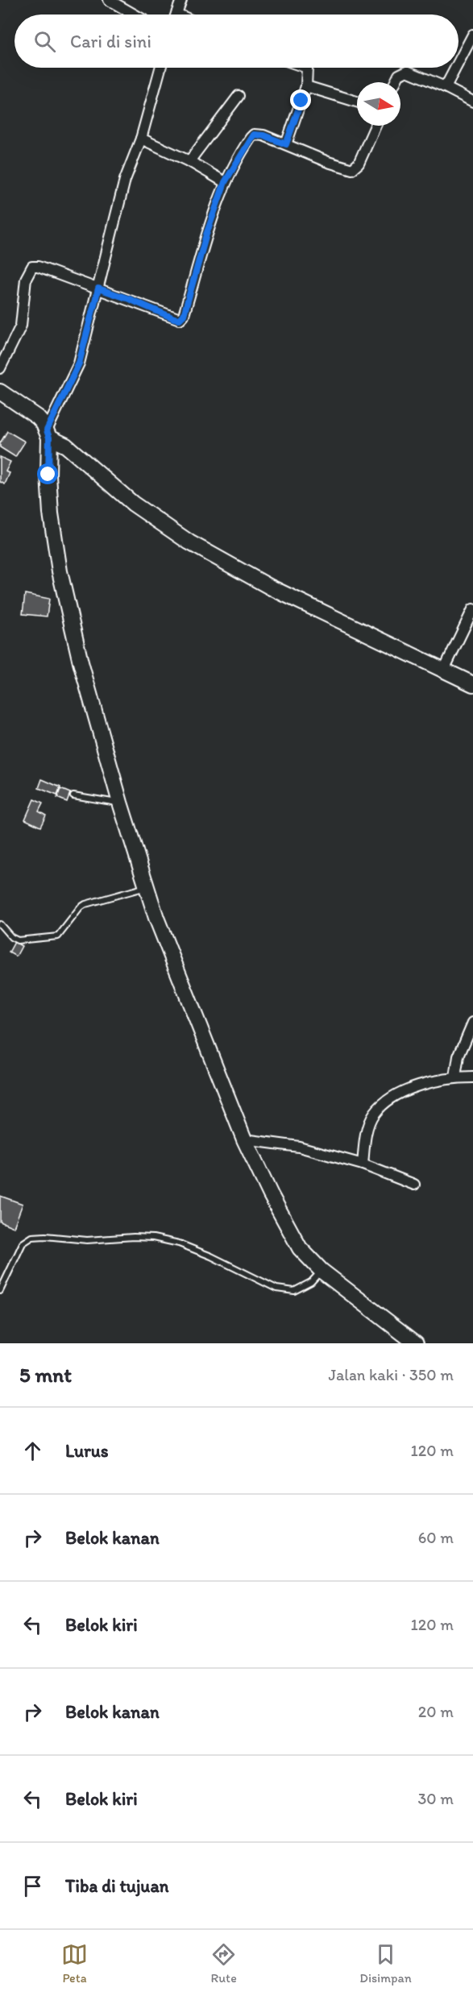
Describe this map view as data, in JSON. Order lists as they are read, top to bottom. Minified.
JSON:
{"north":"right","page":{"search":"Cari di sini","heading":["5 mnt","Jalan kaki · 350 m"],"list":[["Lurus","120 m"],["Belok kanan","60 m"],["Belok kiri","120 m"],["Belok kanan","20 m"],["Belok kiri","30 m"],"Tiba di tujuan"],"nav":["Peta","Rute","Disimpan"]}}
